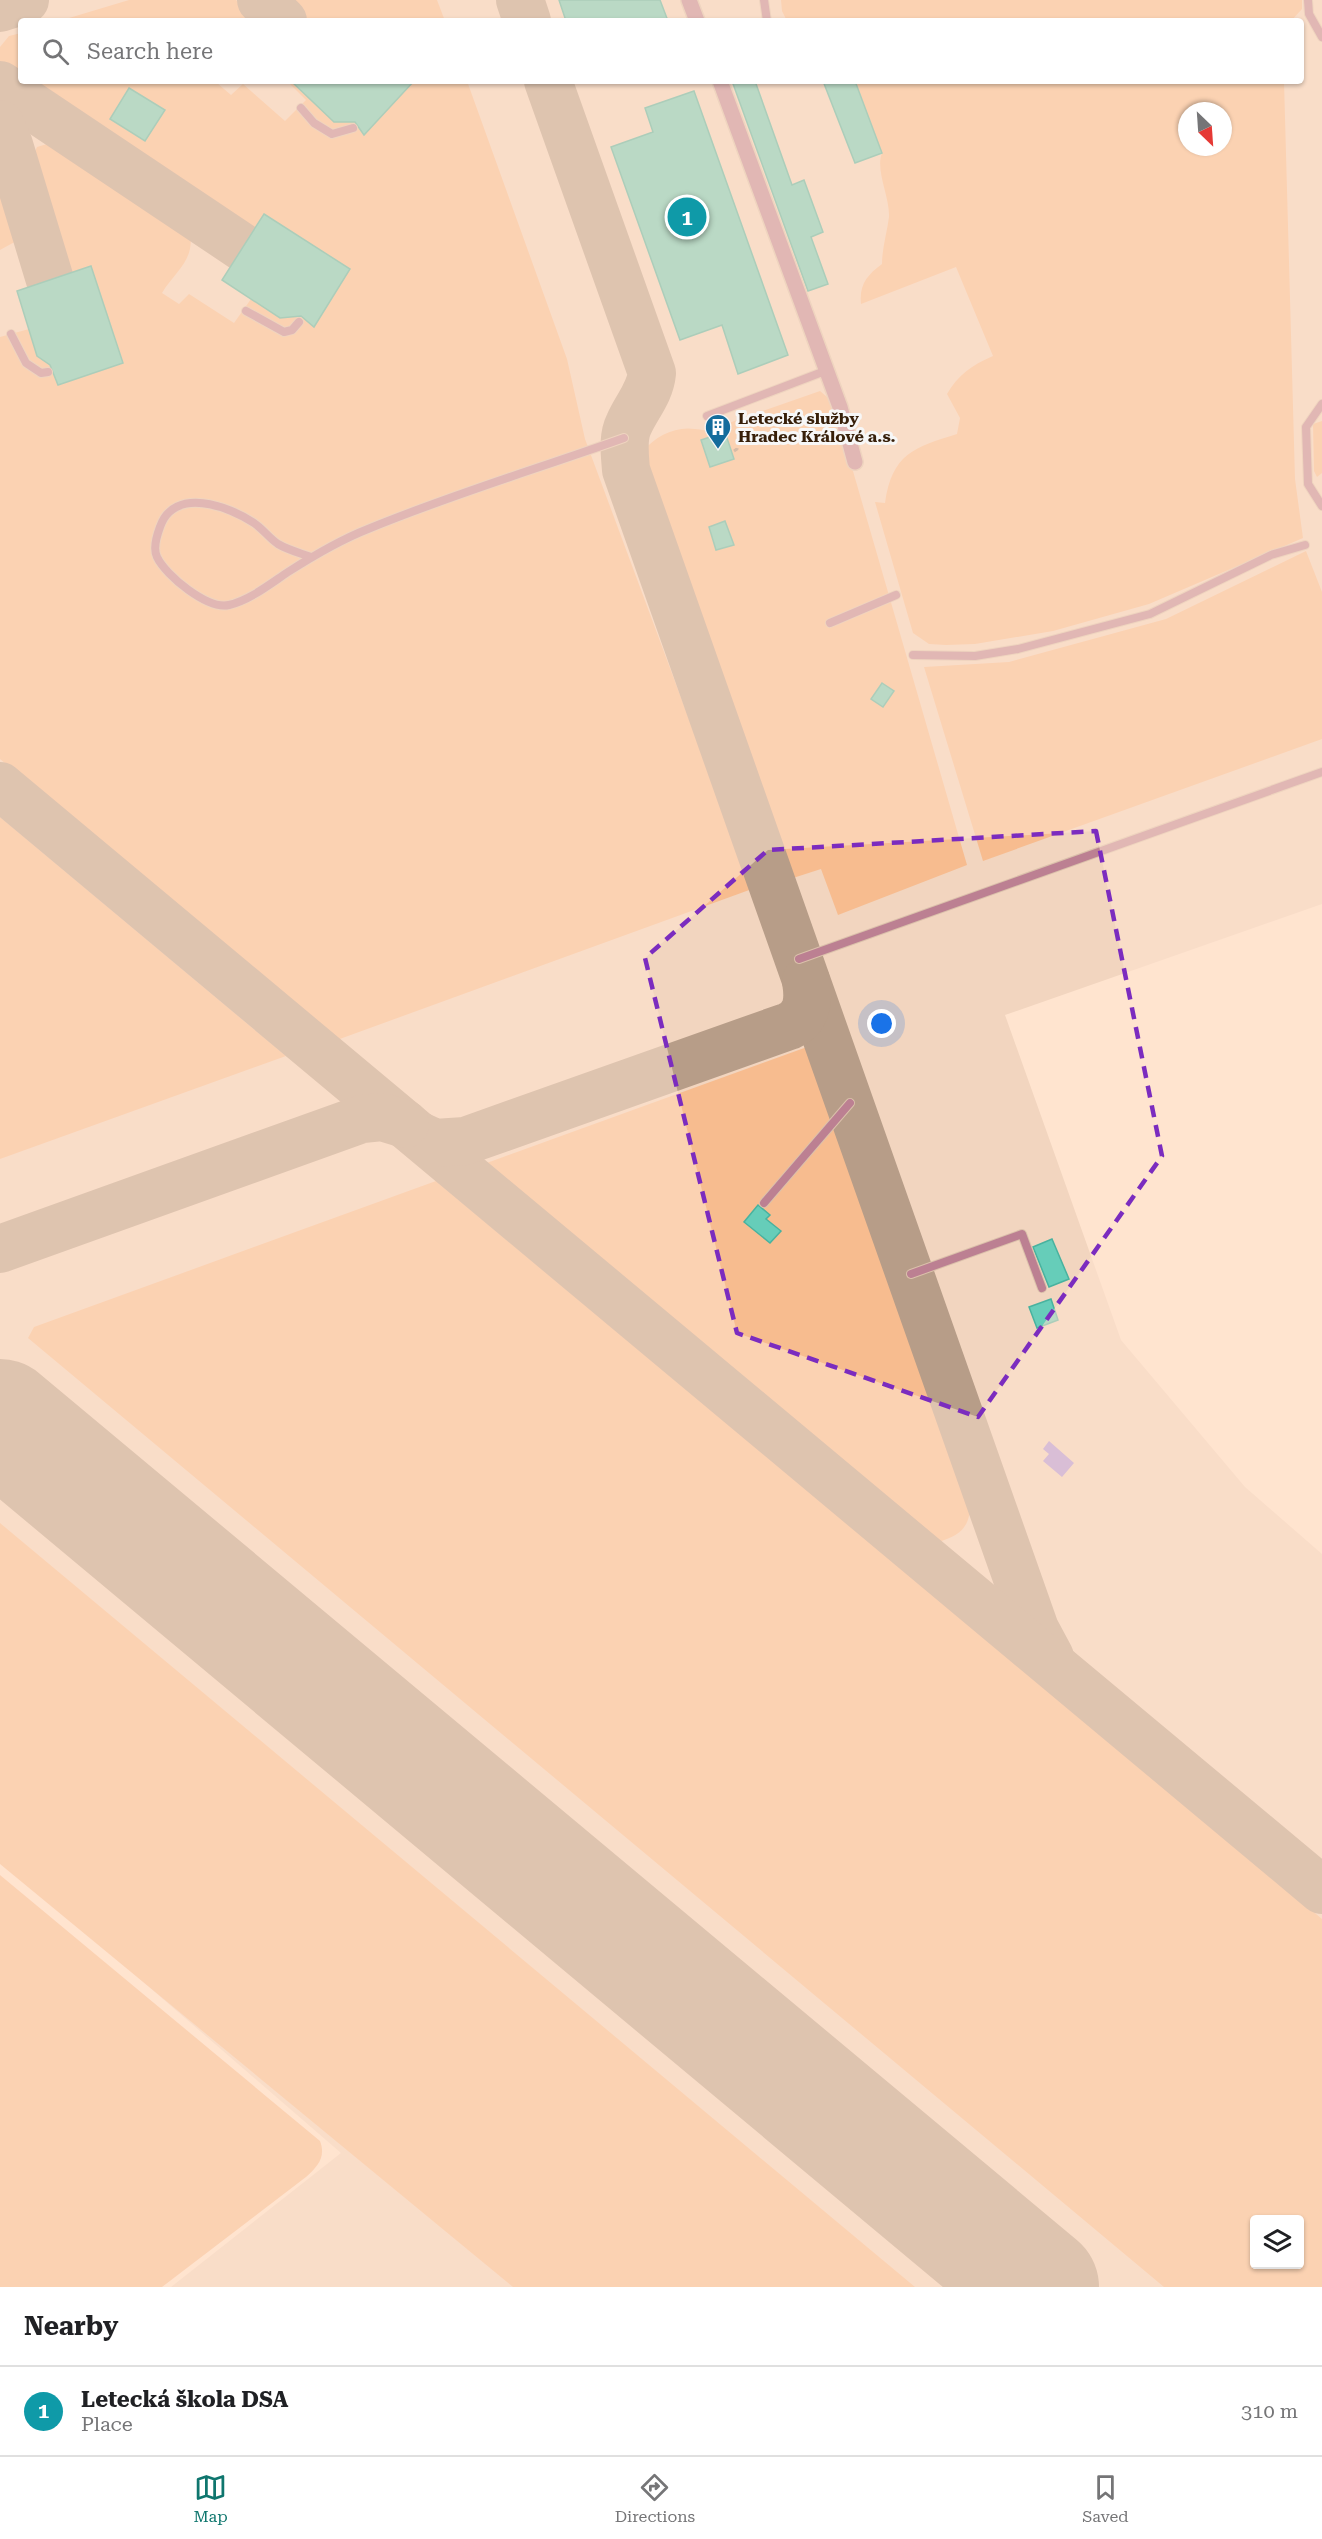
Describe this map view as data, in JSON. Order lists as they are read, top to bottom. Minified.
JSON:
{"places":{"building":["Letecké služby Hradec Králové a.s."]},"north":"bottom right","page":{"search":"Search here","pins":"1","heading":"Nearby","list":[{"mark":"1","name":"Letecká škola DSA","note":"Place","value":"310 m"}],"nav":["Map","Directions","Saved"]}}
